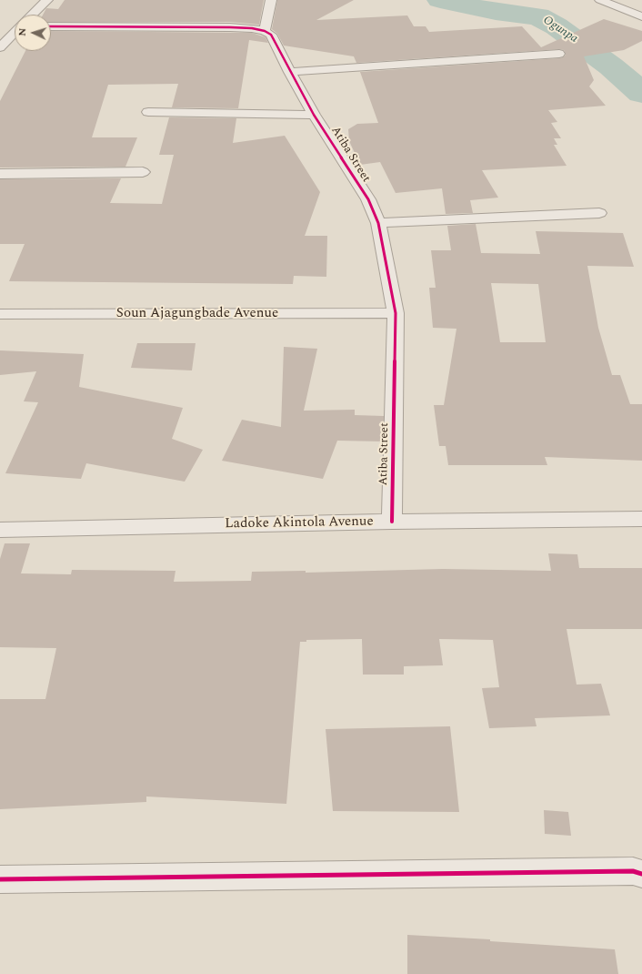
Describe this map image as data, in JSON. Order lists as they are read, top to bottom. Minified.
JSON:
{"streets":{"street":["Atiba Street","Soun Ajagungbade Avenue","Ladoke Akintola Avenue"]},"crossings":[["Atiba Street","Soun Ajagungbade Avenue"],["Atiba Street","Ladoke Akintola Avenue"]],"water":["Ogunpa"],"north":"left"}
